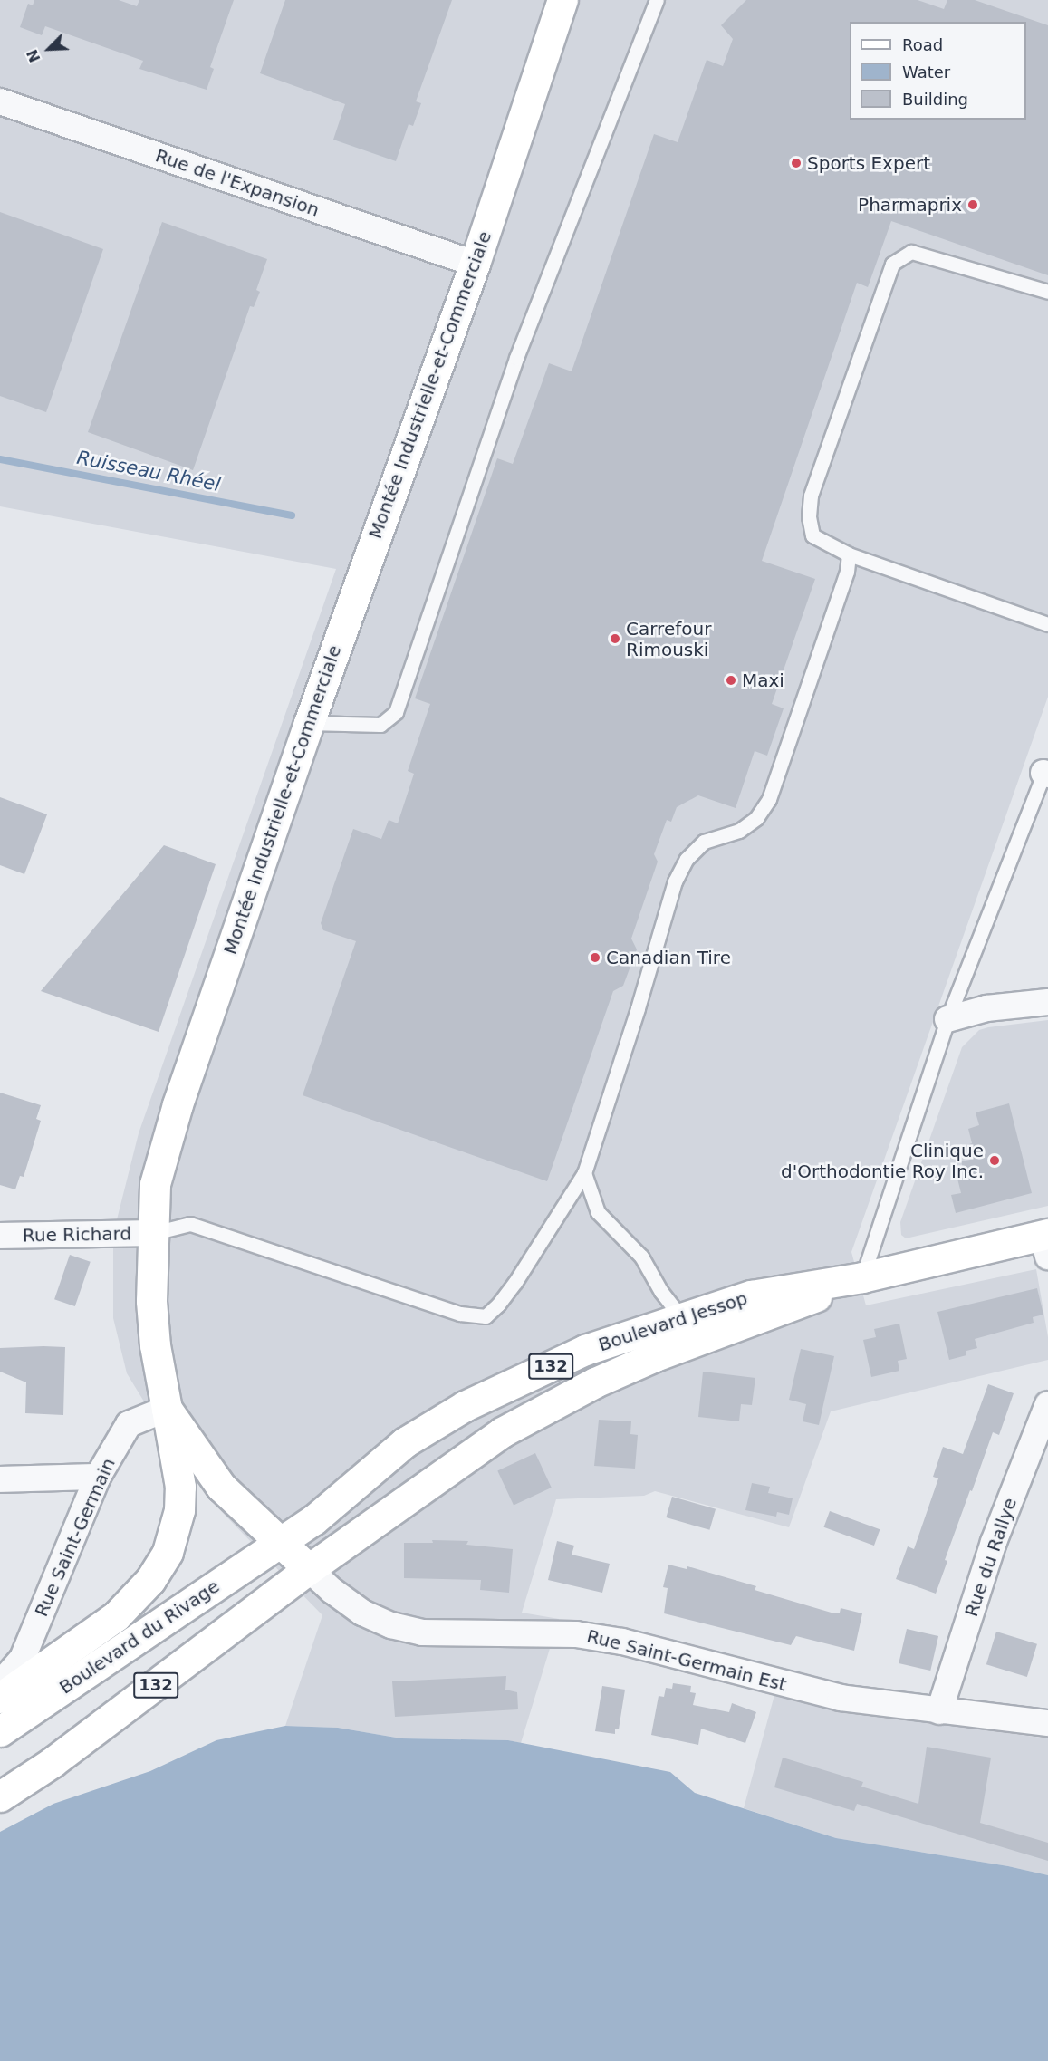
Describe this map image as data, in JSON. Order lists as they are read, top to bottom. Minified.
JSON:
{"streets":{"main road":["Montée Industrielle-et-Commerciale","Boulevard Jessop","132","Boulevard du Rivage"],"street":["Rue de l'Expansion","Rue Richard","Rue Saint-Germain","Rue du Rallye","Rue Saint-Germain Est"]},"crossings":[["Rue de l'Expansion","Montée Industrielle-et-Commerciale"],["Montée Industrielle-et-Commerciale","Rue Richard"],["Montée Industrielle-et-Commerciale","Boulevard Jessop"],["Montée Industrielle-et-Commerciale","132"],["Montée Industrielle-et-Commerciale","Rue Saint-Germain"],["Montée Industrielle-et-Commerciale","Boulevard du Rivage"],["Montée Industrielle-et-Commerciale","Rue Saint-Germain Est"],["Boulevard Jessop","132"],["Boulevard Jessop","Boulevard du Rivage"],["Boulevard Jessop","Rue Saint-Germain Est"],["132","Rue Saint-Germain Est"],["Rue du Rallye","Rue Saint-Germain Est"]],"water":["Ruisseau Rhéel"],"places":["Sports Expert","Pharmaprix","Carrefour Rimouski","Maxi","Canadian Tire","Clinique d'Orthodontie Roy Inc."],"legend":["Road","Water","Building"],"north":"bottom left"}
